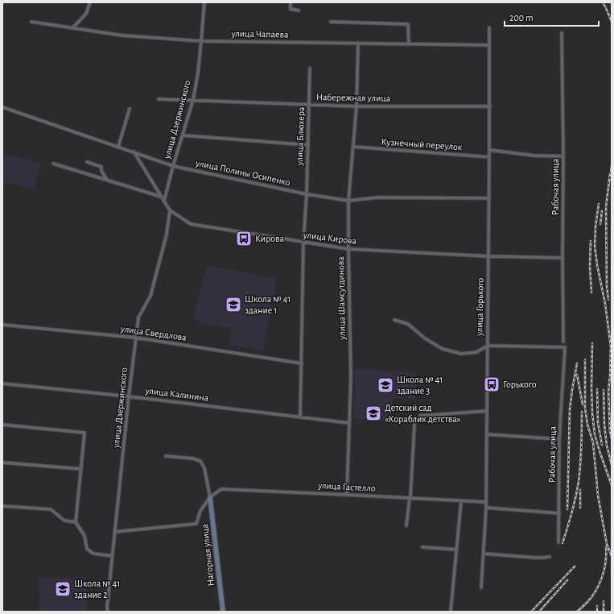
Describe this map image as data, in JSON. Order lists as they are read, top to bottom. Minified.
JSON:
{"streets":{"street":["улица Чапаева","Набережная улица","улица Дзержинского","улица Блюхера","Кузнечный переулок","улица Полины Осипенко","Рабочая улица","улица Кирова","улица Шамсутдинова","улица Горького","улица Свердлова","улица Калинина","улица Гастелло","Нагорная улица"]},"crossings":[["улица Чапаева","улица Дзержинского"],["улица Чапаева","улица Шамсутдинова"],["улица Чапаева","улица Горького"],["Набережная улица","улица Дзержинского"],["Набережная улица","улица Блюхера"],["Набережная улица","улица Шамсутдинова"],["Набережная улица","улица Горького"],["улица Дзержинского","улица Полины Осипенко"],["улица Дзержинского","улица Кирова"],["улица Дзержинского","улица Свердлова"],["улица Дзержинского","улица Калинина"],["улица Дзержинского","улица Гастелло"],["улица Блюхера","улица Полины Осипенко"],["улица Блюхера","улица Кирова"],["улица Блюхера","улица Свердлова"],["улица Блюхера","улица Калинина"],["Кузнечный переулок","улица Шамсутдинова"],["Кузнечный переулок","улица Горького"],["улица Полины Осипенко","улица Шамсутдинова"],["улица Полины Осипенко","улица Горького"],["Рабочая улица","улица Кирова"],["Рабочая улица","улица Горького"],["улица Кирова","улица Шамсутдинова"],["улица Кирова","улица Горького"],["улица Шамсутдинова","улица Калинина"],["улица Шамсутдинова","улица Гастелло"],["улица Горького","улица Гастелло"],["улица Гастелло","Нагорная улица"]],"places":{"bus stop":["Кирова","Горького"],"school or university":["Школа № 41 здание 1","Школа № 41 здание 3","Детский сад «Кораблик детства»","Школа № 41 здание 2"]},"scale_bar":"200 m"}
